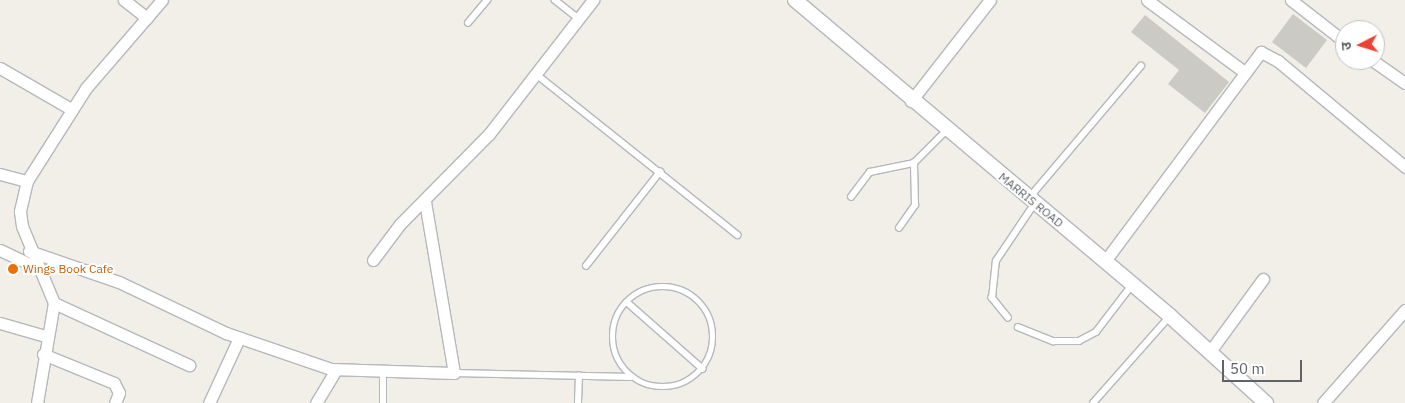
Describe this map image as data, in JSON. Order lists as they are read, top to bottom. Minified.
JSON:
{"streets":{"street":["MARRIS ROAD"]},"places":["Wings Book Cafe"],"scale_bar":"50 m","north":"left"}
